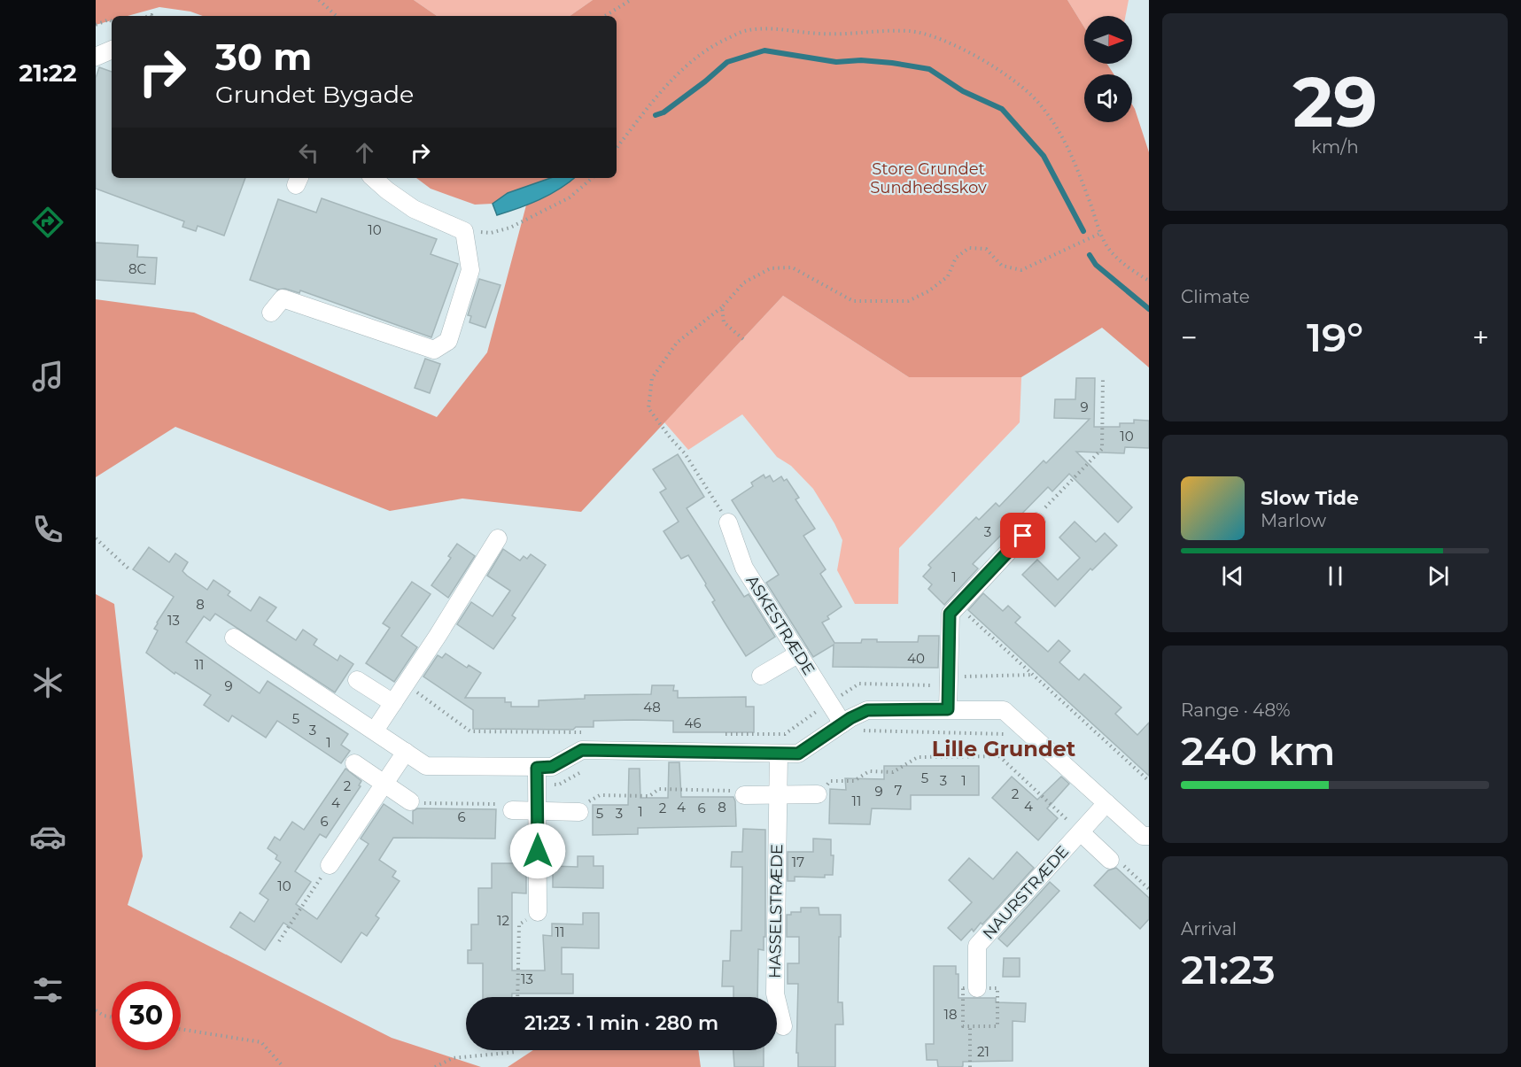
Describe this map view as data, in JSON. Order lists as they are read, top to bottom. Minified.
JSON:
{"streets":{"street":["ASKESTRÆDE","NAURSTRÆDE","HASSELSTRÆDE"]},"districts":["Lille Grundet"],"parks":["Store Grundet Sundhedsskov"],"house_numbers":["10","8C","9","10","3","1","8","13","40","11","9","48","5","46","3","1","5","3","1","2","7","9","2","11","4","4","4","8","2","6","1","5","3","6","6","17","10","12","11","13","18","21"],"north":"right","page":{"tabs":"21:22","tile":[["29","km/h"],"Climate",["Range · 48%","240 km"],["Arrival","21:23"]],"turn":["30 m","Grundet Bygade"],"heat":["−","19°","+"],"song":["Slow Tide","Marlow"],"limit":"30","trip":"21:23 · 1 min · 280 m"}}
